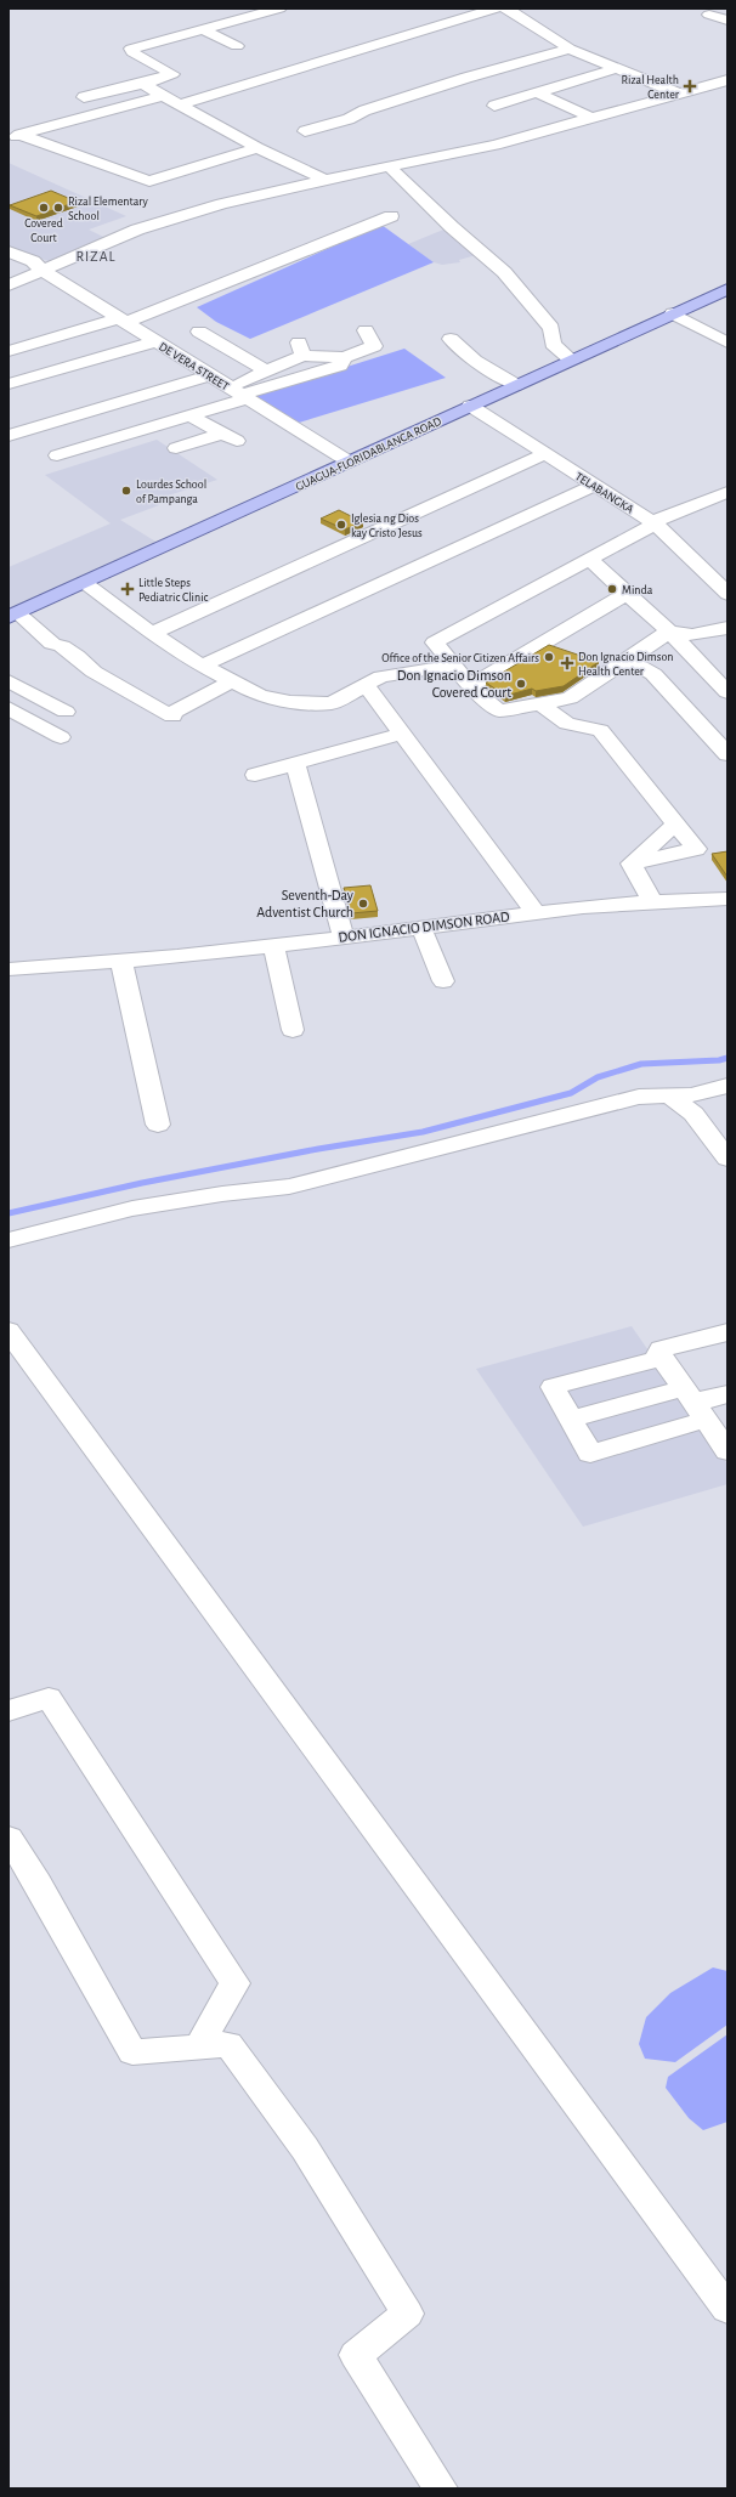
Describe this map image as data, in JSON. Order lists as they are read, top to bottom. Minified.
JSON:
{"streets":{"main road":["GUAGUA-FLORIDABLANCA ROAD"],"street":["DE VERA STREET","TELABANGKA","DON IGNACIO DIMSON ROAD"]},"crossings":[["DE VERA STREET","GUAGUA-FLORIDABLANCA ROAD"],["GUAGUA-FLORIDABLANCA ROAD","TELABANGKA"]],"districts":["RIZAL"],"places":{"health":["Rizal Health Center","Little Steps Pediatric Clinic","Don Ignacio Dimson Health Center"],"other":["Covered Court","Rizal Elementary School","Lourdes School of Pampanga","Iglesia ng Dios kay Cristo Jesus","Minda","Office of the Senior Citizen Affairs","Don Ignacio Dimson Covered Court","Seventh-Day Adventist Church"]}}
